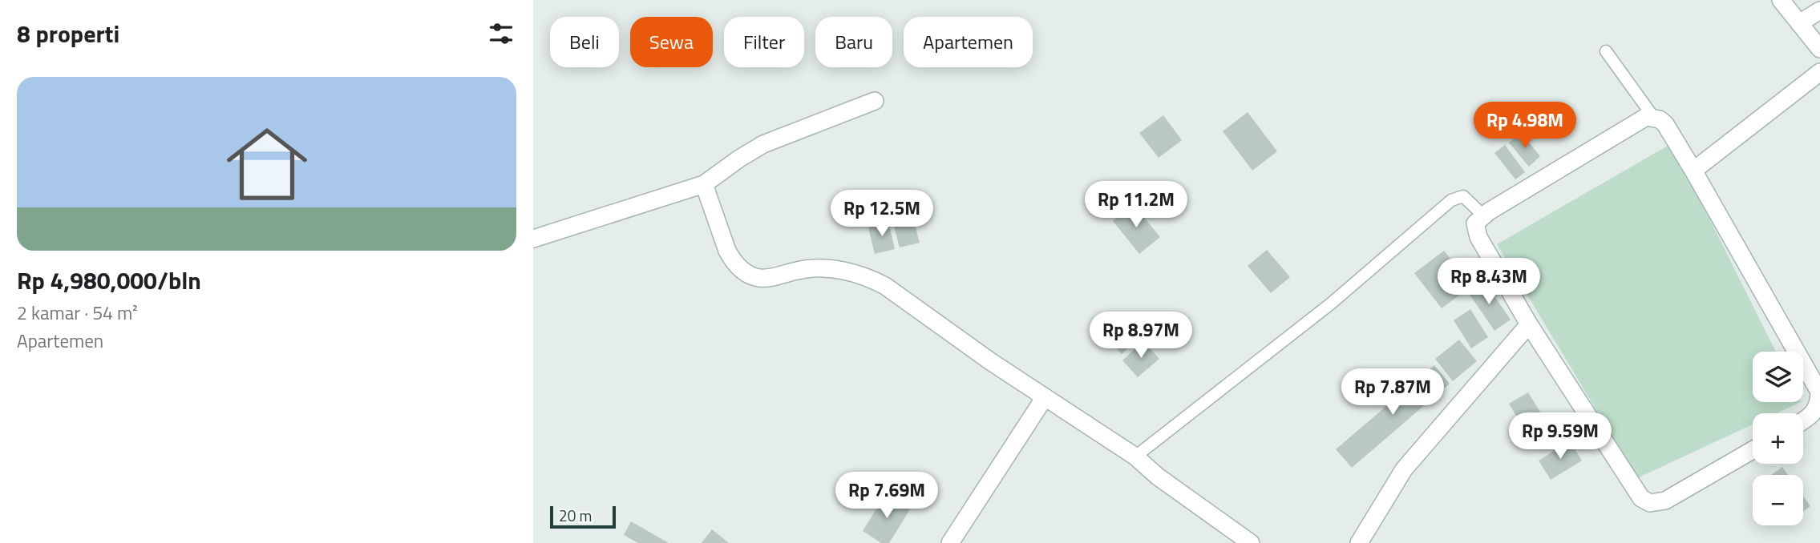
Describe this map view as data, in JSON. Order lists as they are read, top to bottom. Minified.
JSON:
{"scale_bar":"20 m","page":{"heading":"8 properti","chip":["Beli","Sewa","Filter","Baru","Apartemen"],"list":[{"name":"Rp 4,980,000/bln","note":"2 kamar · 54 m² · Apartemen"}],"price":["Rp 4.98M","Rp 11.2M","Rp 12.5M","Rp 8.43M","Rp 8.97M","Rp 7.87M","Rp 9.59M","Rp 7.69M"],"map_buttons":["+","−"],"scale":"20 m"}}
